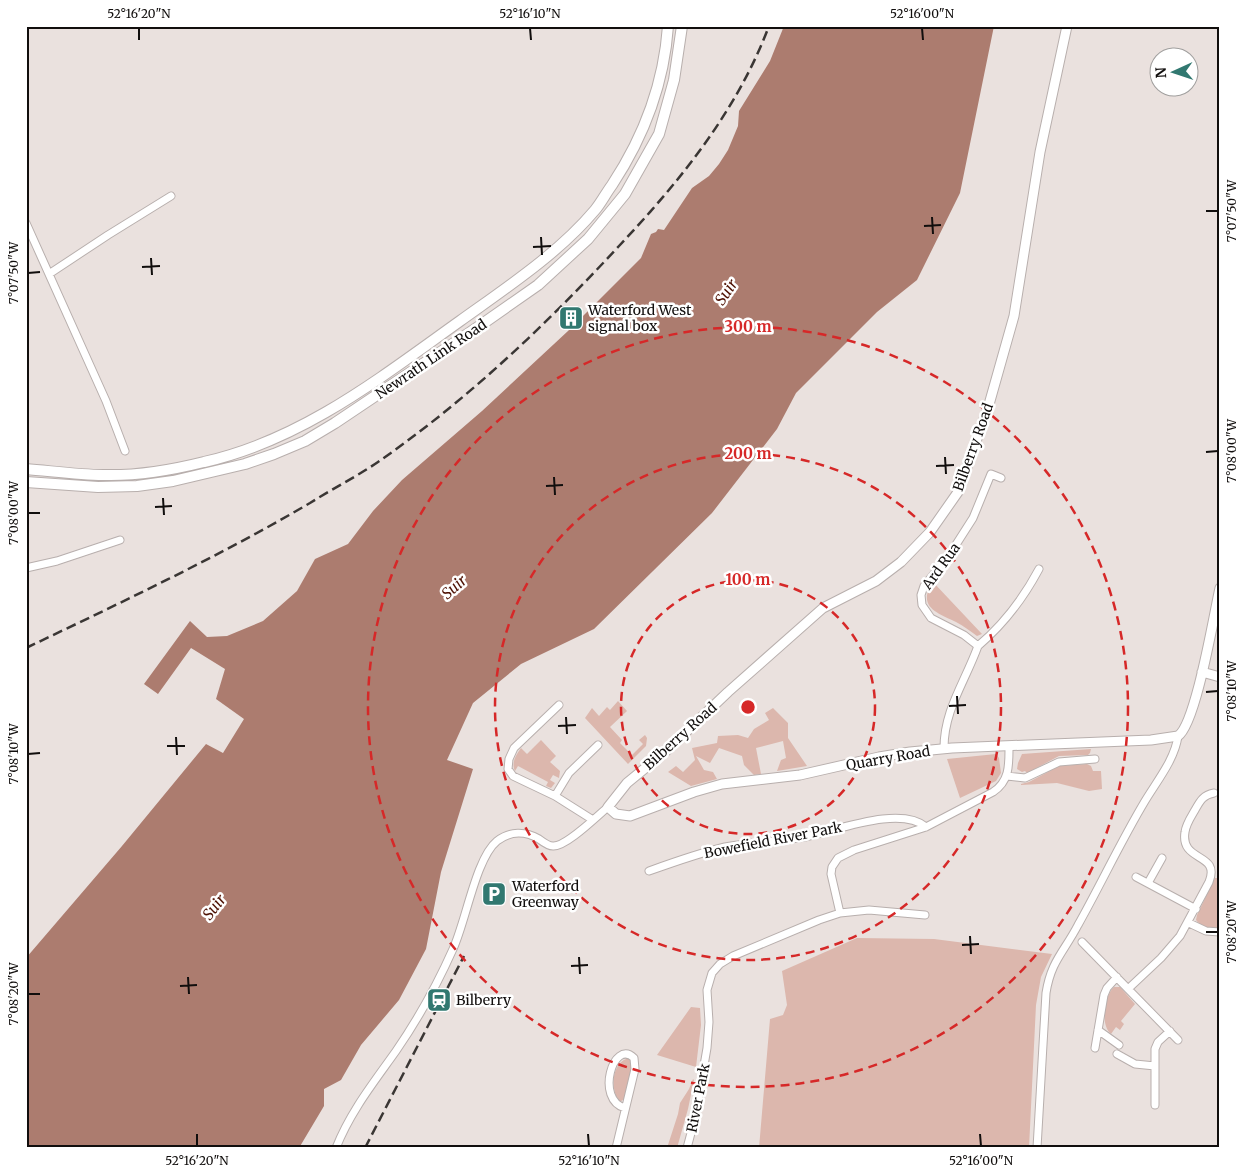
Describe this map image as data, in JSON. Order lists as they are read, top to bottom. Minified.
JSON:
{"streets":{"main road":["Newrath Link Road"],"street":["Bilberry Road","Ard Rua","Quarry Road","Bowefield River Park","River Park"]},"crossings":[["Bilberry Road","Quarry Road"],["Bowefield River Park","River Park"]],"water":["Suir"],"places":{"building":["Waterford West signal box"],"parking":["Waterford Greenway"],"station":["Bilberry"]},"north":"left","coordinates":["52°16'20\"N","52°16'10\"N","52°16'00\"N","7°07'50\"W","7°08'00\"W","7°08'10\"W","7°08'20\"W"],"rings":["300 m","200 m","100 m"]}
